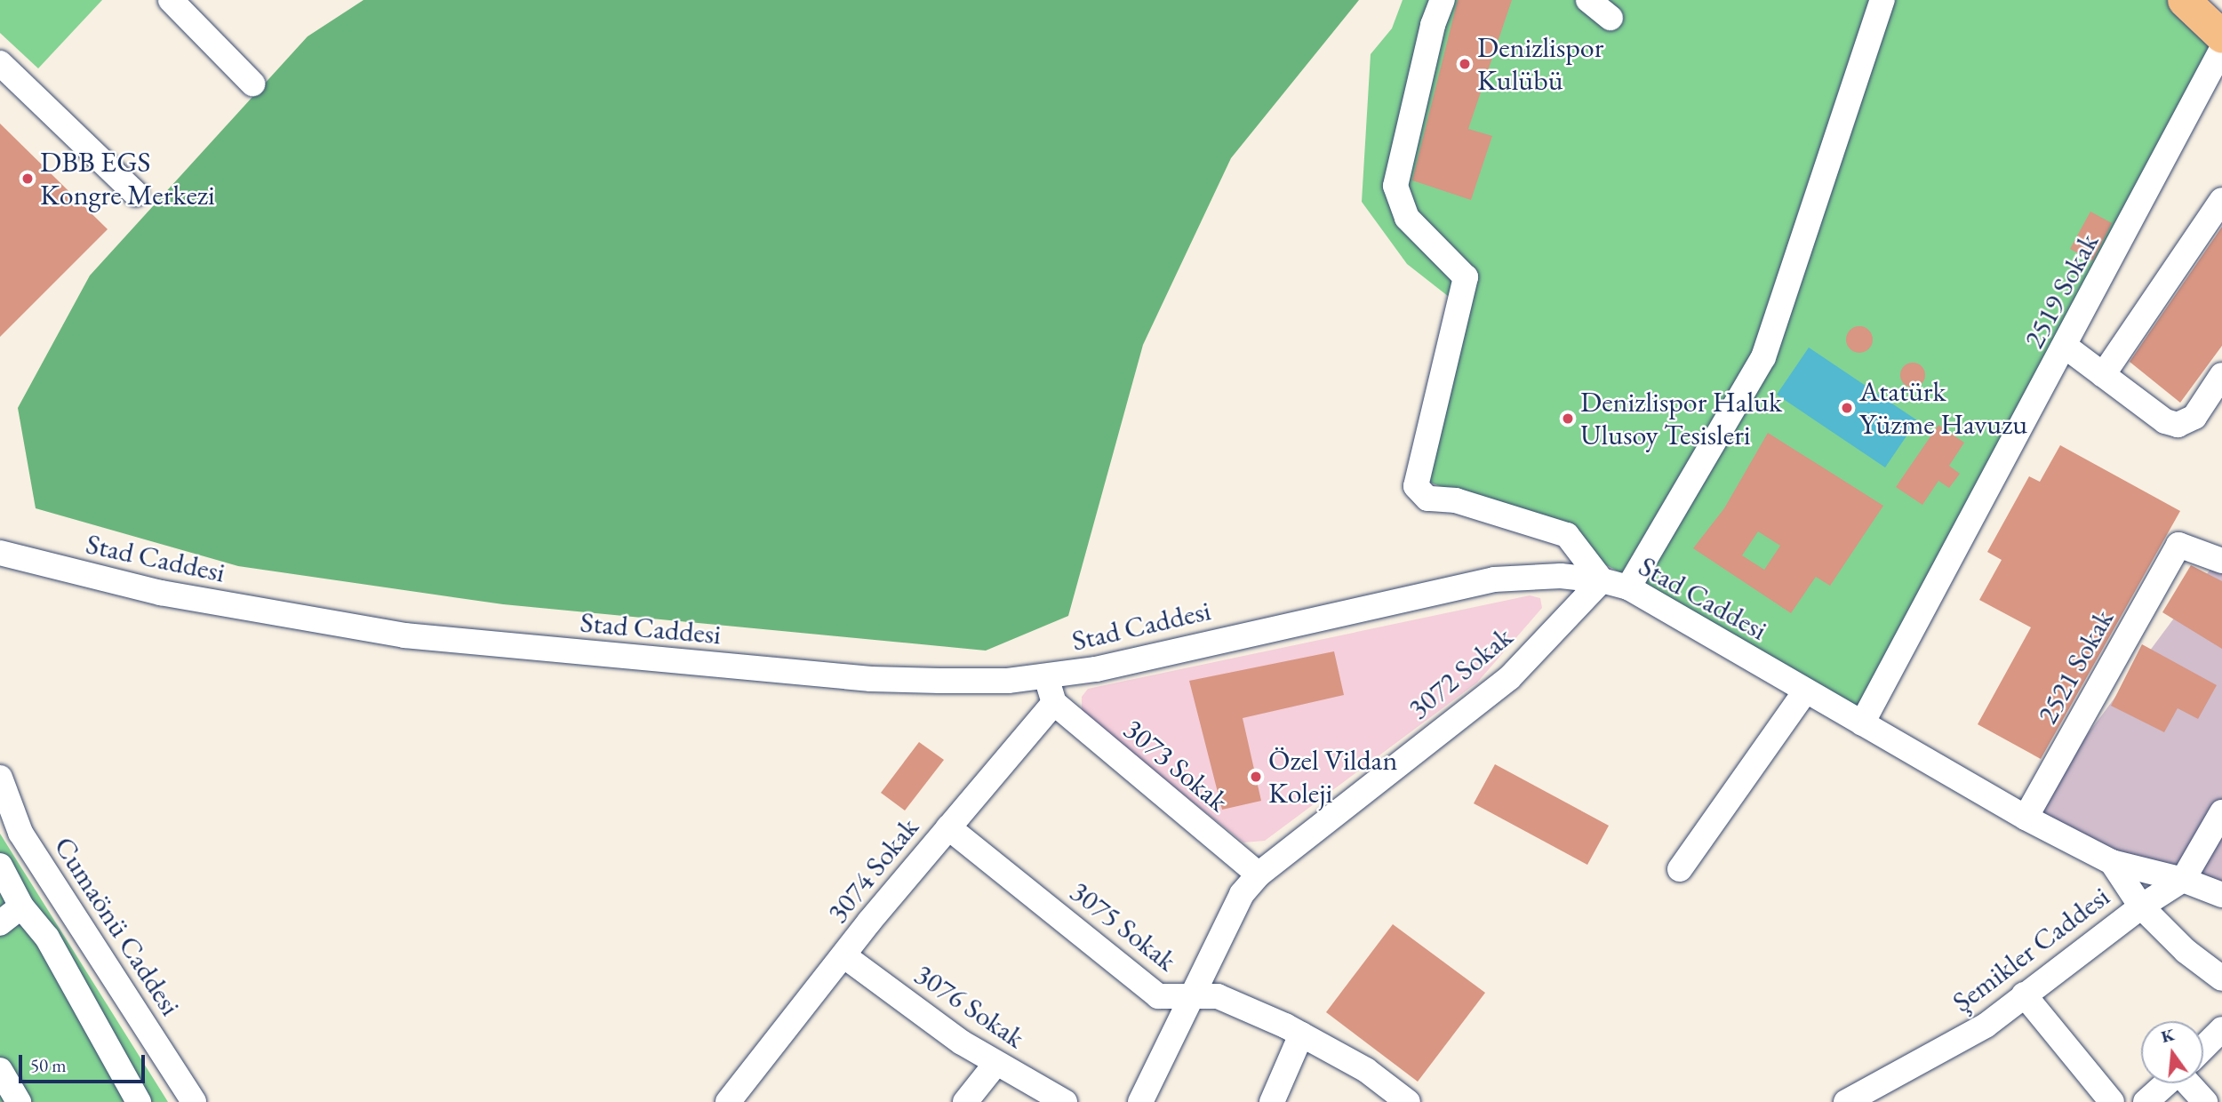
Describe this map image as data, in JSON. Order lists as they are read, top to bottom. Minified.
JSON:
{"streets":{"street":["2519 Sokak","Stad Caddesi","2521 Sokak","3072 Sokak","3073 Sokak","3074 Sokak","Cumaönü Caddesi","3075 Sokak","Şemikler Caddesi","3076 Sokak"]},"crossings":[["2519 Sokak","Stad Caddesi"],["Stad Caddesi","2521 Sokak"],["Stad Caddesi","3072 Sokak"],["Stad Caddesi","Şemikler Caddesi"],["3072 Sokak","3073 Sokak"],["3072 Sokak","3075 Sokak"],["3073 Sokak","3074 Sokak"],["3074 Sokak","3075 Sokak"],["3074 Sokak","3076 Sokak"]],"places":["Denizlispor Kulübü","DBB EGS Kongre Merkezi","Atatürk Yüzme Havuzu","Denizlispor Haluk Ulusoy Tesisleri","Özel Vildan Koleji"],"scale_bar":"50 m","north":"top"}
